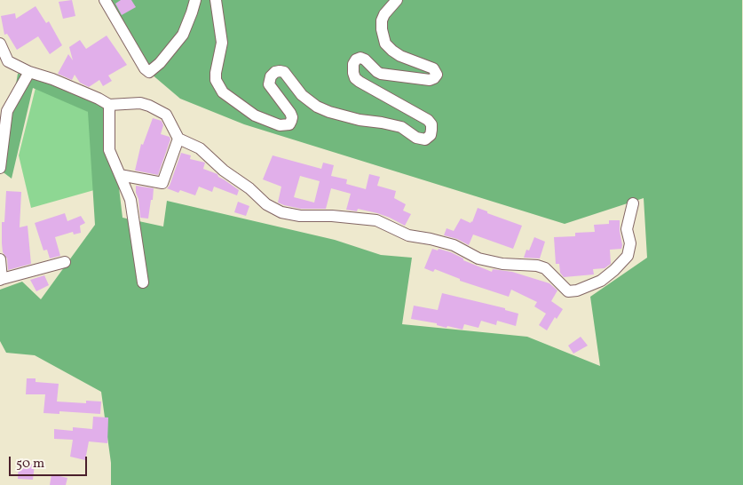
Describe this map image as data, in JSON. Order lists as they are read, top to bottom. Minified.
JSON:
{"scale_bar":"50 m"}
